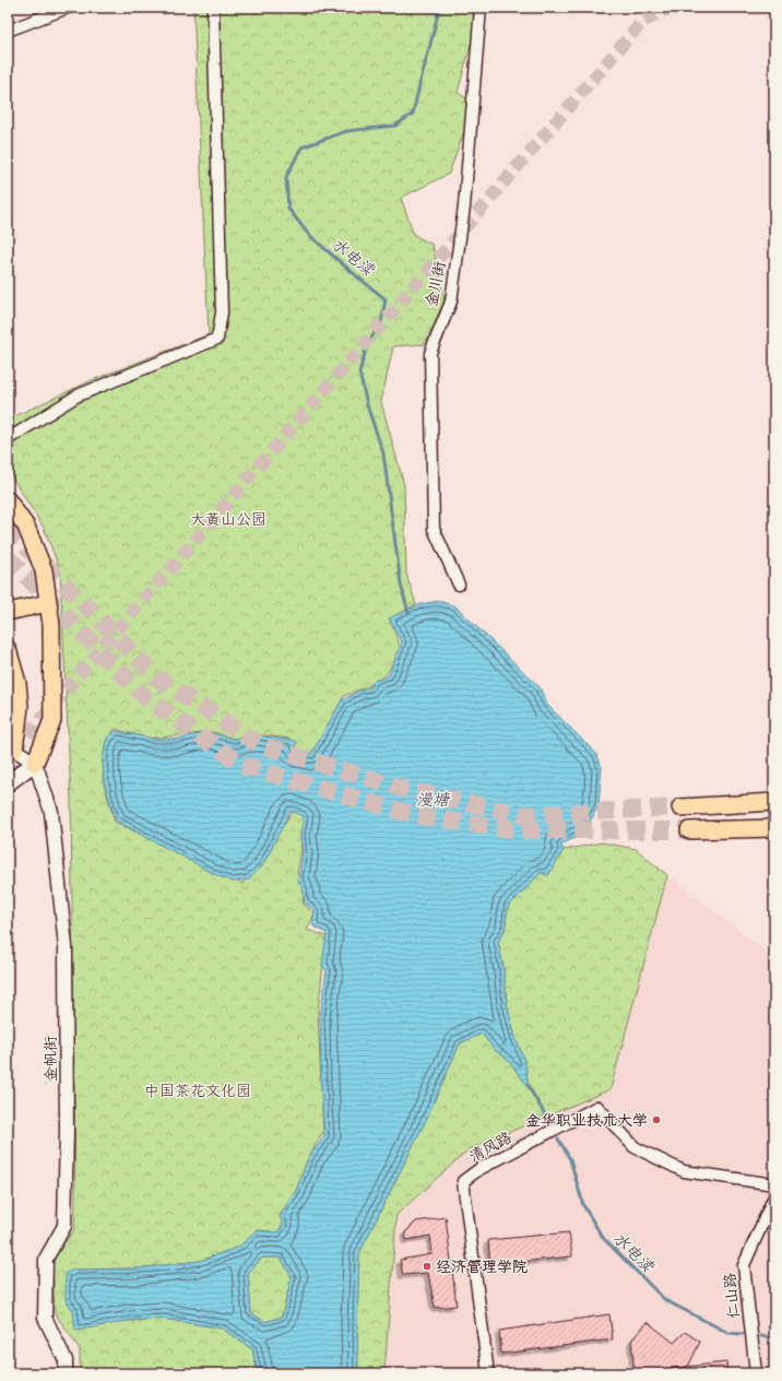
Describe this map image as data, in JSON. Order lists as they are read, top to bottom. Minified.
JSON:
{"streets":{"street":["金川街","金帆街","清风路","仁山路"]},"water":["水电渎","漫塘"],"parks":["大黄山公园","中国茶花文化园"],"places":["金华职业技术大学","经济管理学院"]}
